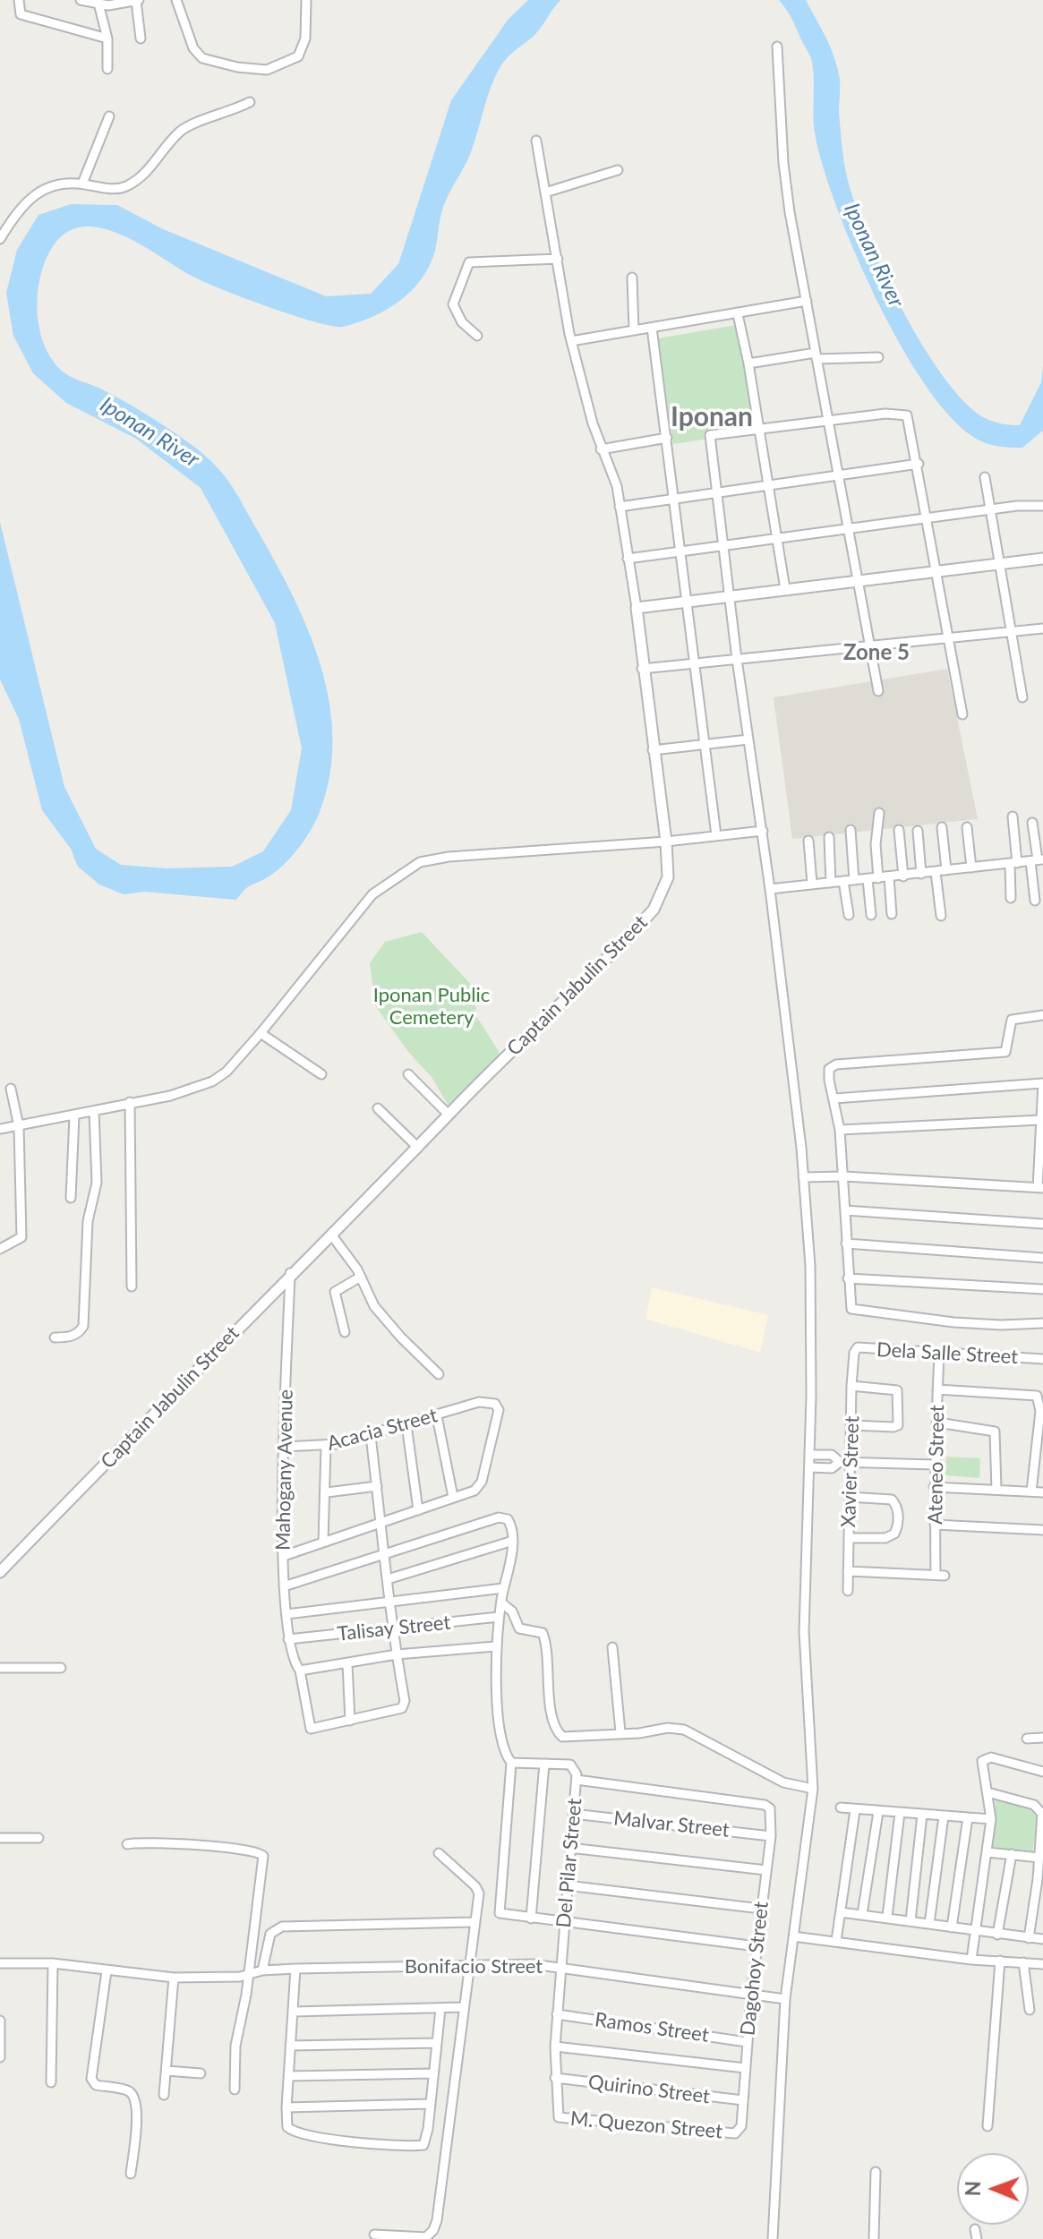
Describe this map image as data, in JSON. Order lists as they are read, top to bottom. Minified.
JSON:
{"streets":{"street":["Captain Jabulin Street","Dela Salle Street","Acacia Street","Ateneo Street","Mahogany Avenue","Xavier Street","Talisay Street","Malvar Street","Del Pilar Street","Bonifacio Street","Dagohoy Street","Ramos Street","Quirino Street","M. Quezon Street"]},"crossings":[["Captain Jabulin Street","Mahogany Avenue"],["Dela Salle Street","Ateneo Street"],["Dela Salle Street","Xavier Street"],["Acacia Street","Mahogany Avenue"],["Ateneo Street","Xavier Street"],["Mahogany Avenue","Talisay Street"],["Malvar Street","Del Pilar Street"],["Malvar Street","Dagohoy Street"],["Del Pilar Street","Bonifacio Street"],["Del Pilar Street","Dagohoy Street"],["Del Pilar Street","Ramos Street"],["Del Pilar Street","Quirino Street"],["Del Pilar Street","M. Quezon Street"],["Bonifacio Street","Dagohoy Street"],["Dagohoy Street","Ramos Street"],["Dagohoy Street","Quirino Street"],["Dagohoy Street","M. Quezon Street"]],"districts":["Iponan","Zone 5"],"water":["Iponan River"],"parks":["Iponan Public Cemetery"],"north":"left"}
